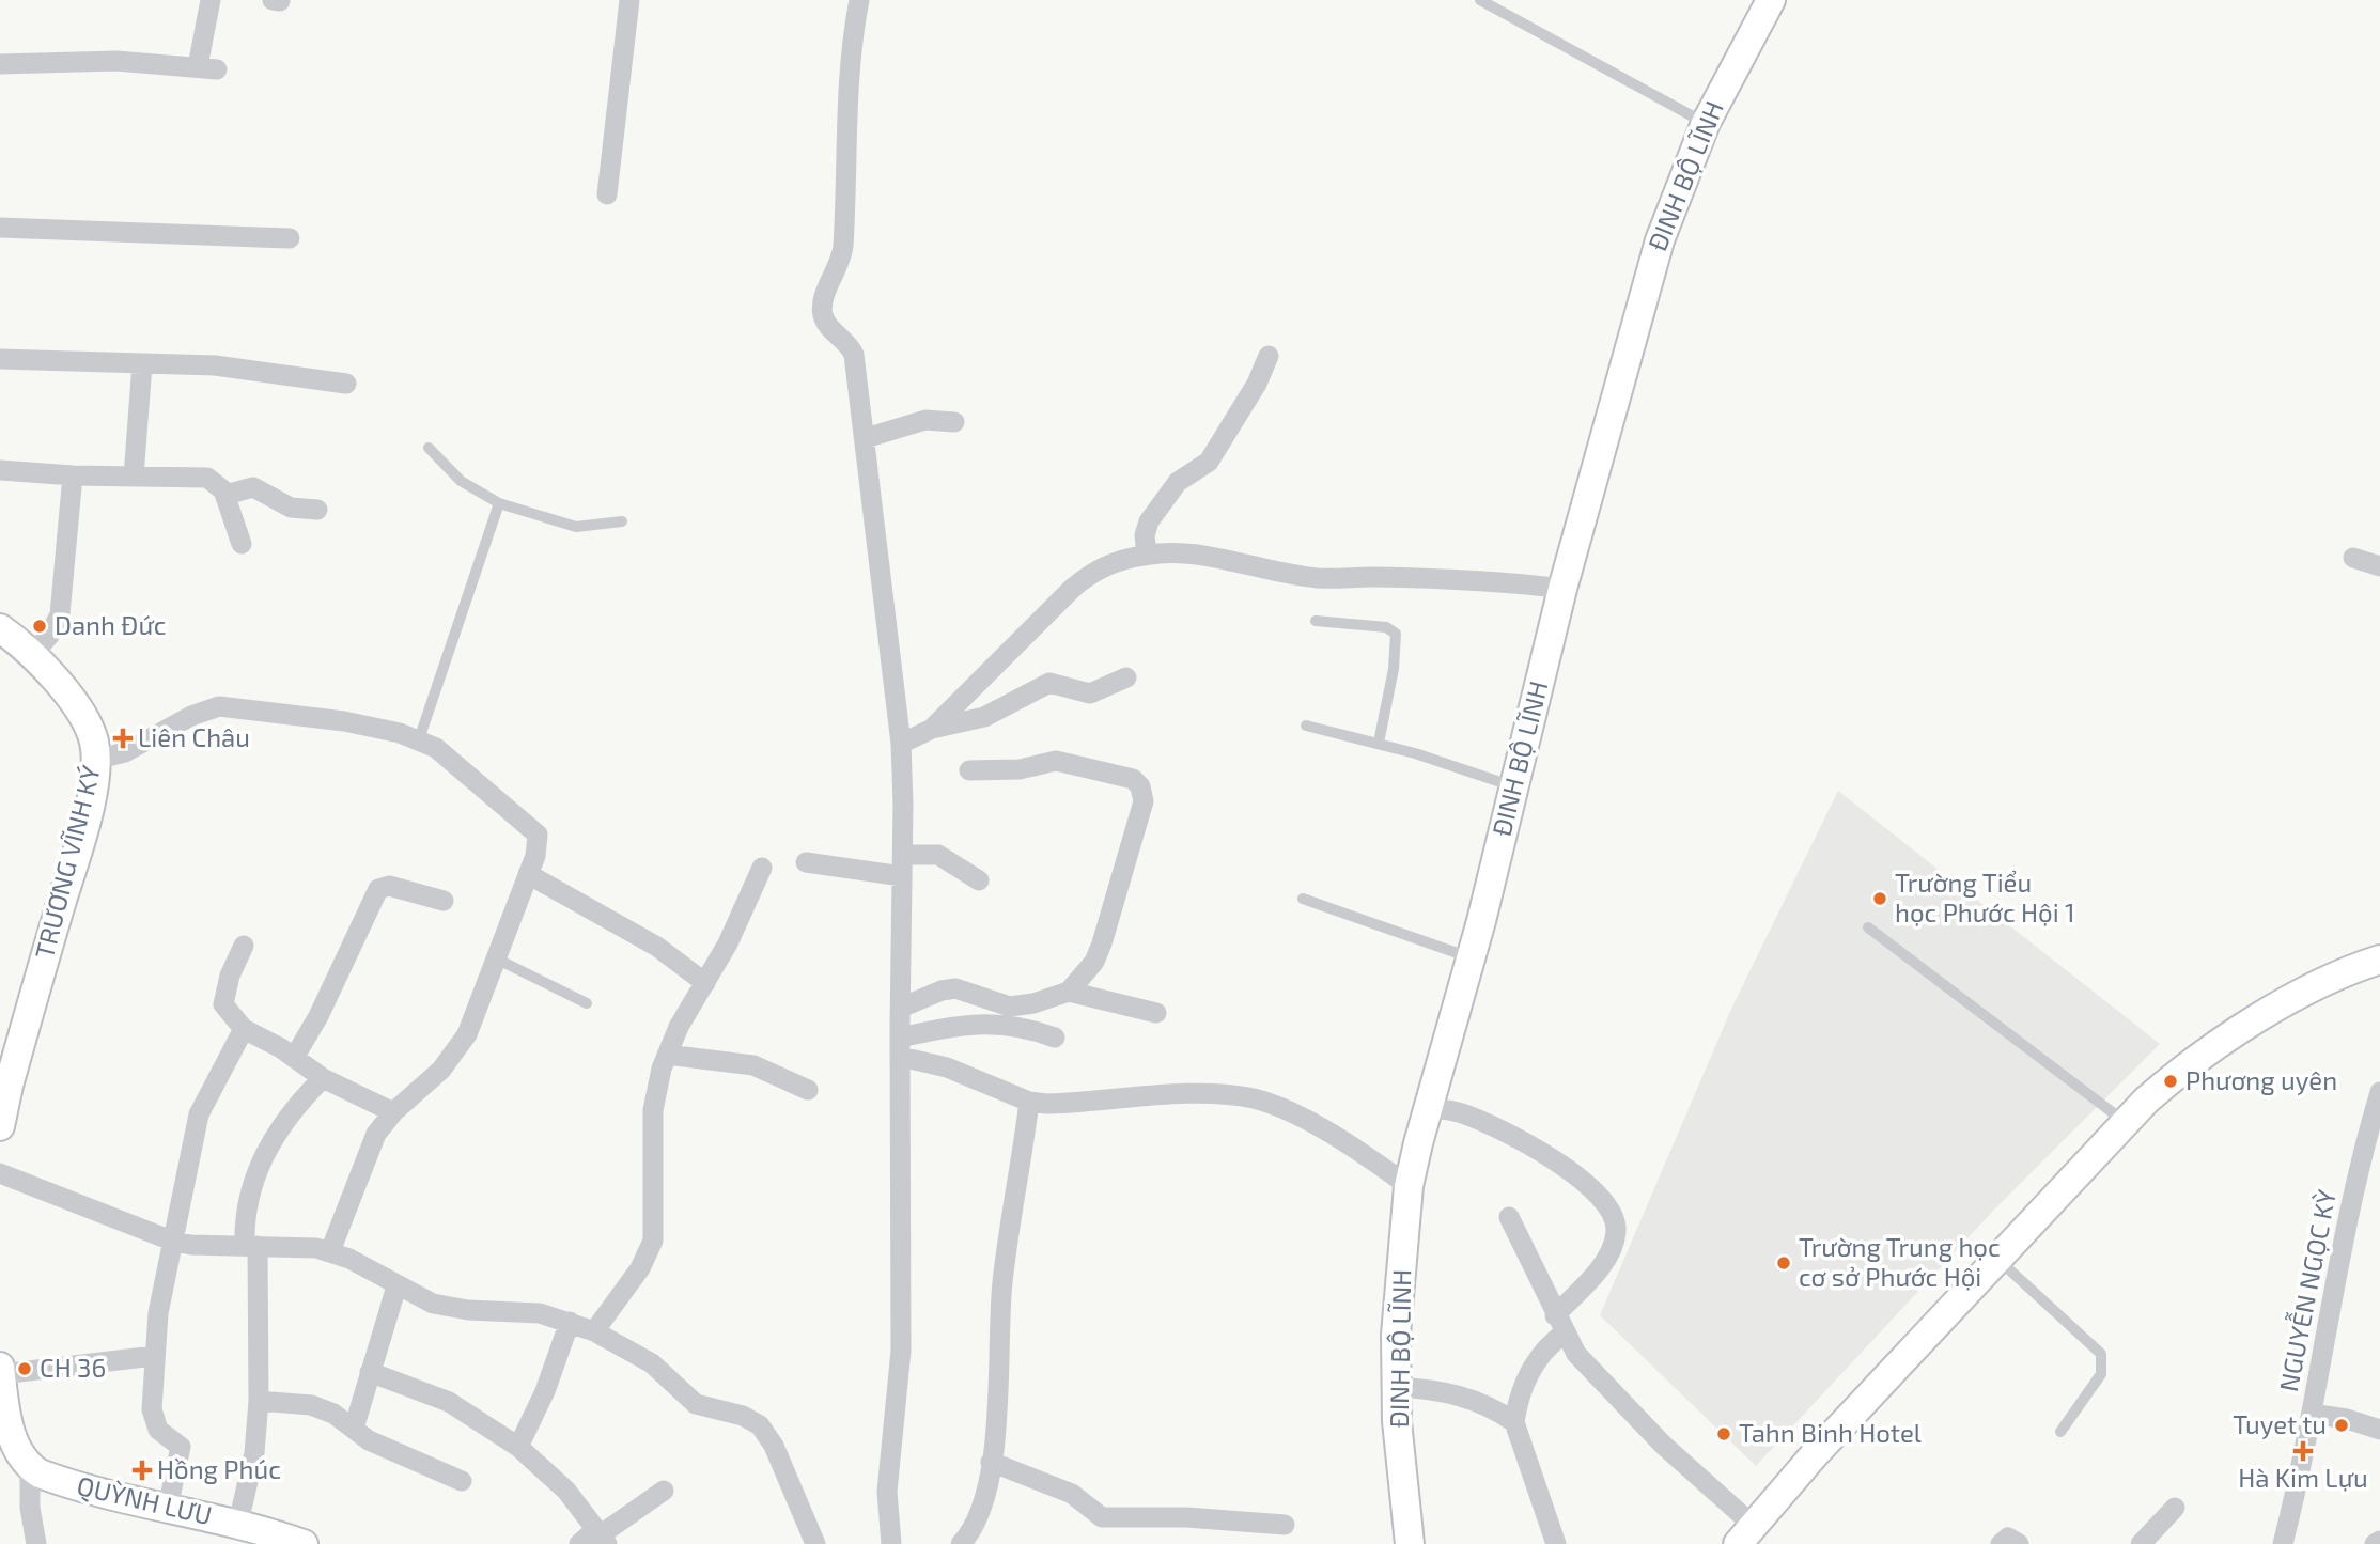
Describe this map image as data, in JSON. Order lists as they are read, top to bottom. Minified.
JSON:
{"streets":{"main road":["ĐINH BỘ LĨNH","TRƯƠNG VĨNH KÝ","QUỲNH LƯU"],"street":["NGUYỄN NGỌC KỲ"]},"places":{"other":["Danh Đức","Trường Tiểu học Phước Hội 1","Phương uyên","Trường Trung học cơ sở Phước Hội","CH 36","Tuyet tu","Tahn Binh Hotel"],"health":["Liên Châu","Hà Kim Lựu","Hồng Phúc"]}}
